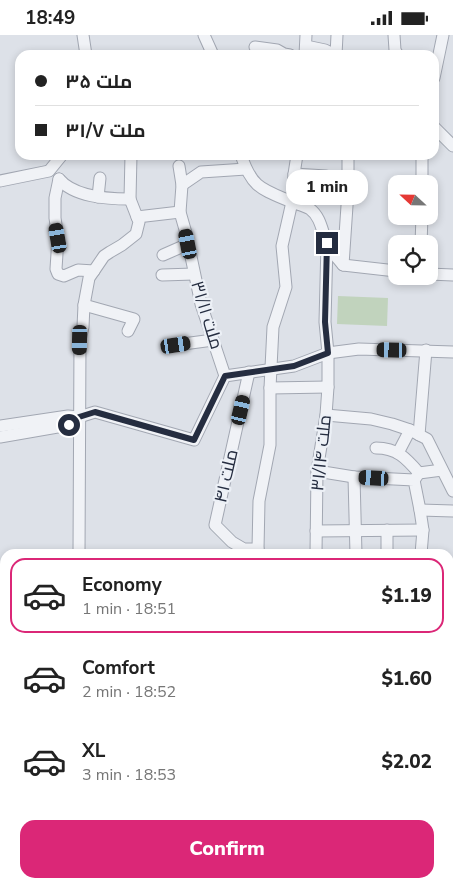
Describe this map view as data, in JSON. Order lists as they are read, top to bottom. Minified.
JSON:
{"streets":{"street":["ملت ۳۱/۱۱","ملت ۳۱/۱۴","ملت ۴۱"]},"north":"left","page":{"status":"18:49","banner":["ملت ۳۵","ملت ۳۱/۷"],"bubble":"1 min","list":[{"name":"Economy","note":"1 min · 18:51","value":"$1.19"},{"name":"Comfort","note":"2 min · 18:52","value":"$1.60"},{"name":"XL","note":"3 min · 18:53","value":"$2.02"}],"buttons":"Confirm"}}
